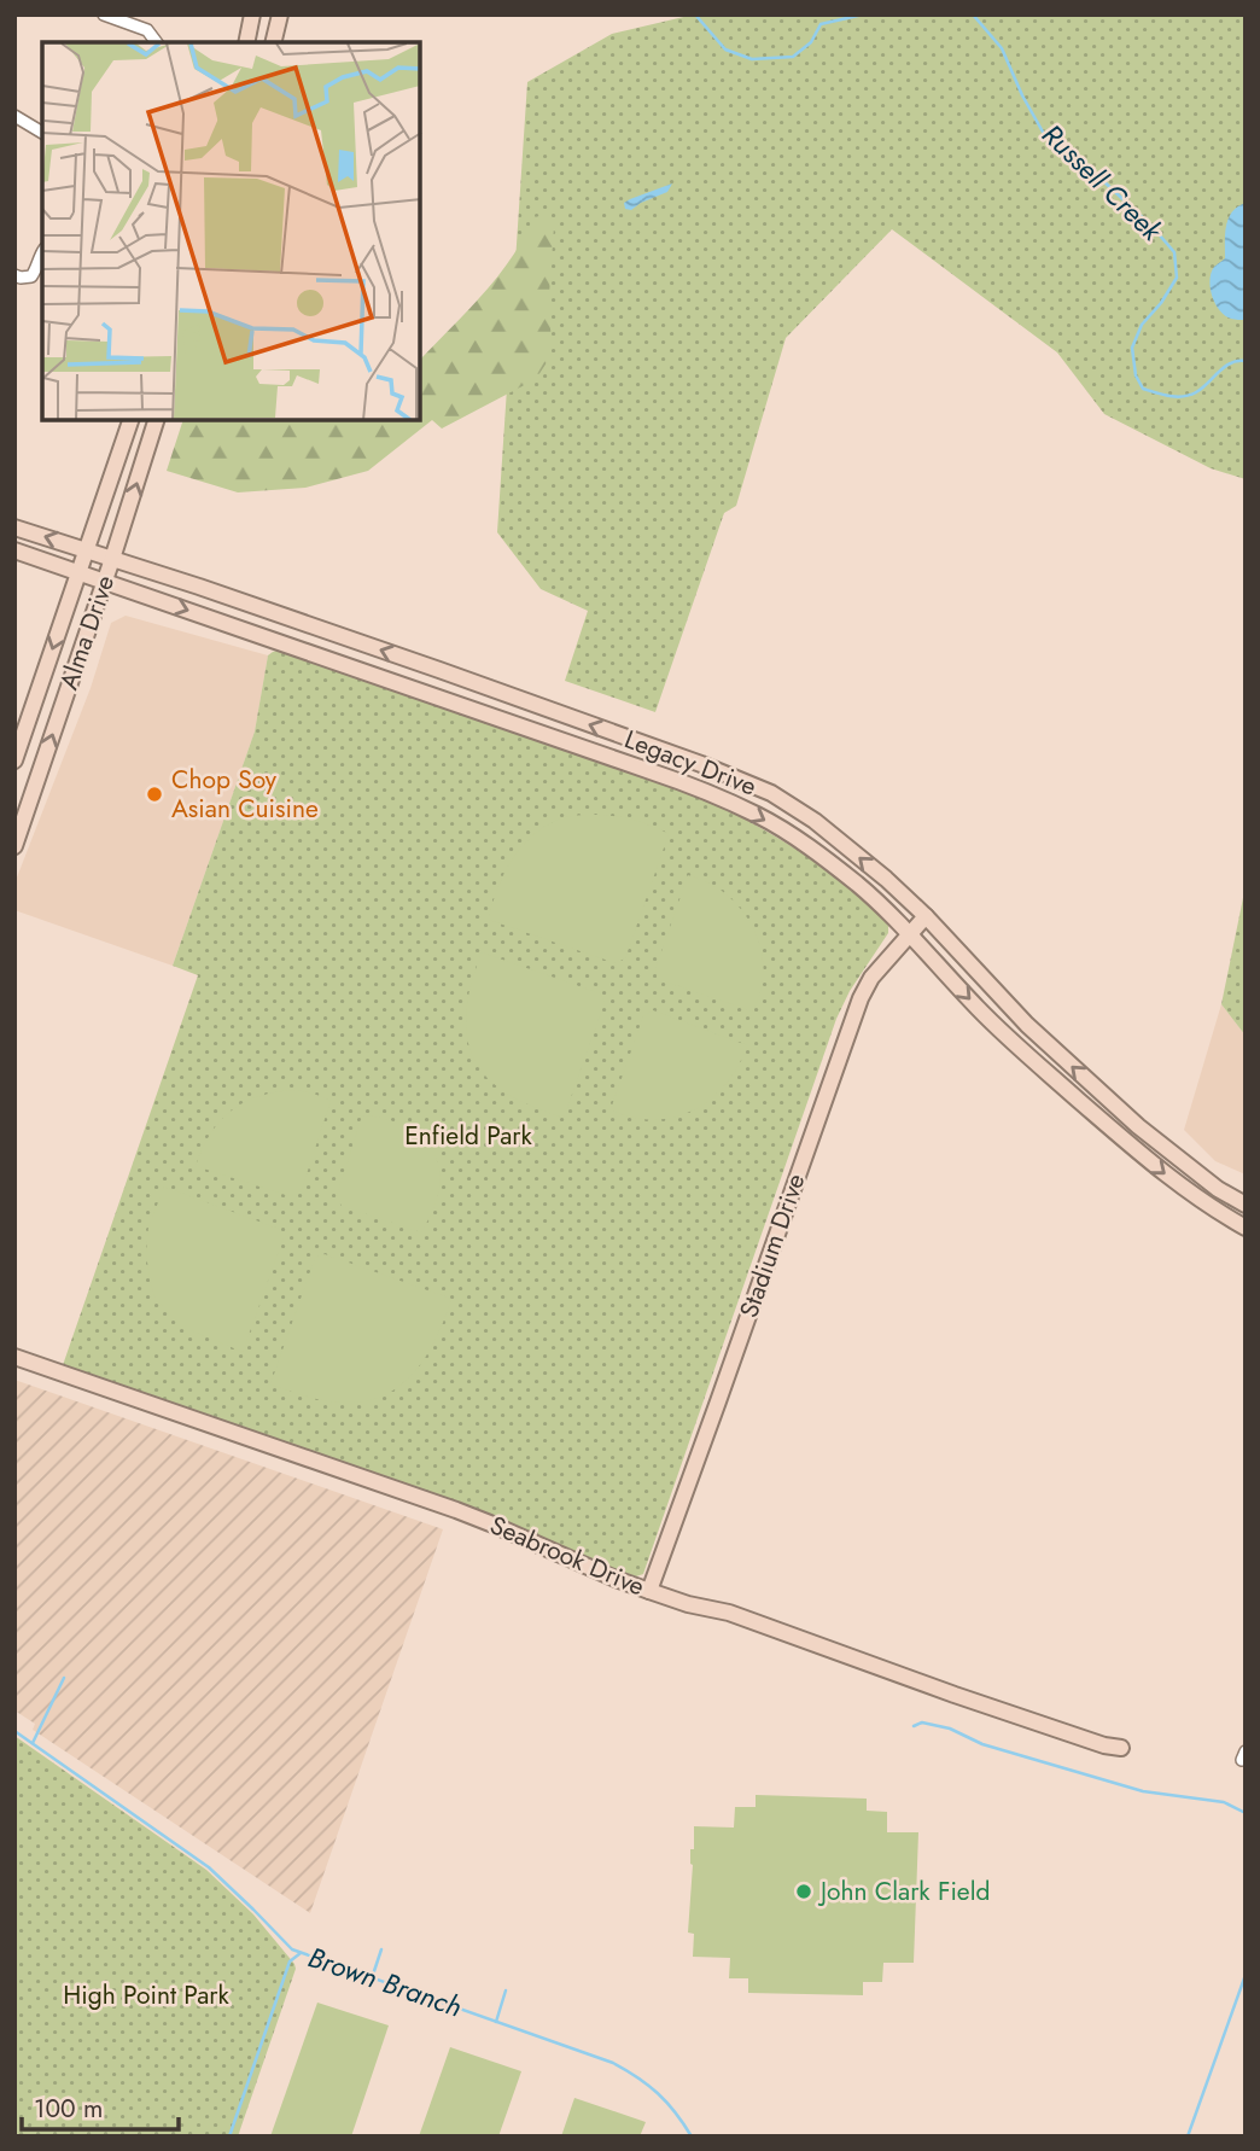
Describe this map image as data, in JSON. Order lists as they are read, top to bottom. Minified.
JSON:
{"streets":{"main road":["Alma Drive","Legacy Drive","Stadium Drive","Seabrook Drive"]},"crossings":[["Alma Drive","Legacy Drive"],["Legacy Drive","Stadium Drive"],["Stadium Drive","Seabrook Drive"]],"water":["Russell Creek","Brown Branch"],"parks":["Enfield Park","High Point Park"],"places":["Chop Soy Asian Cuisine","John Clark Field"],"scale_bar":"100 m"}
